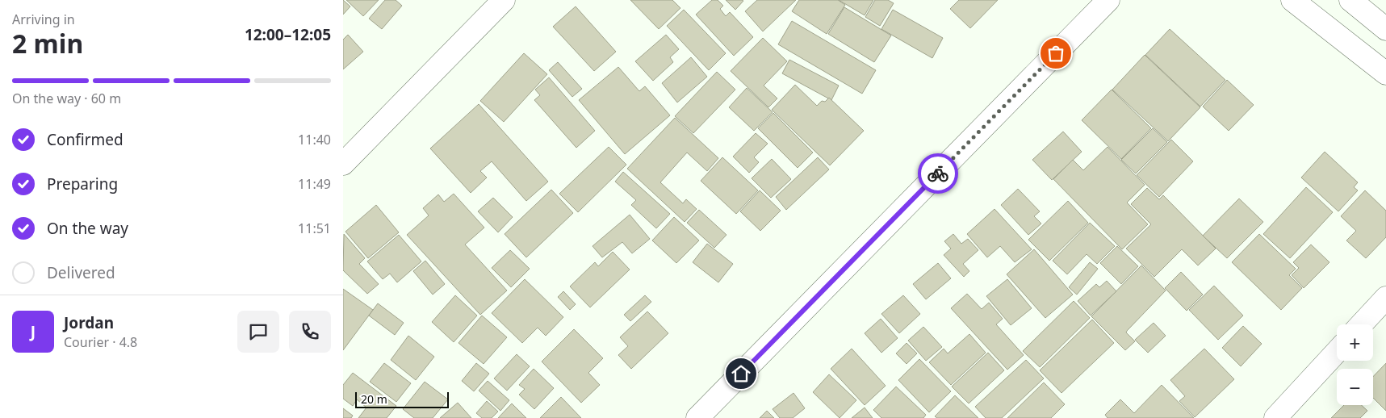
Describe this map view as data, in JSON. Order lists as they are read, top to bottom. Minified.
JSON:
{"scale_bar":"20 m","page":{"heading":["2 min","Arriving in","12:00–12:05"],"panel":["Jordan","Courier · 4.8"],"bar":"On the way · 60 m","list":[["Confirmed","11:40"],["Preparing","11:49"],["On the way","11:51"],"Delivered"],"round":"J","map_buttons":["+","−"],"scale":"20 m"}}
